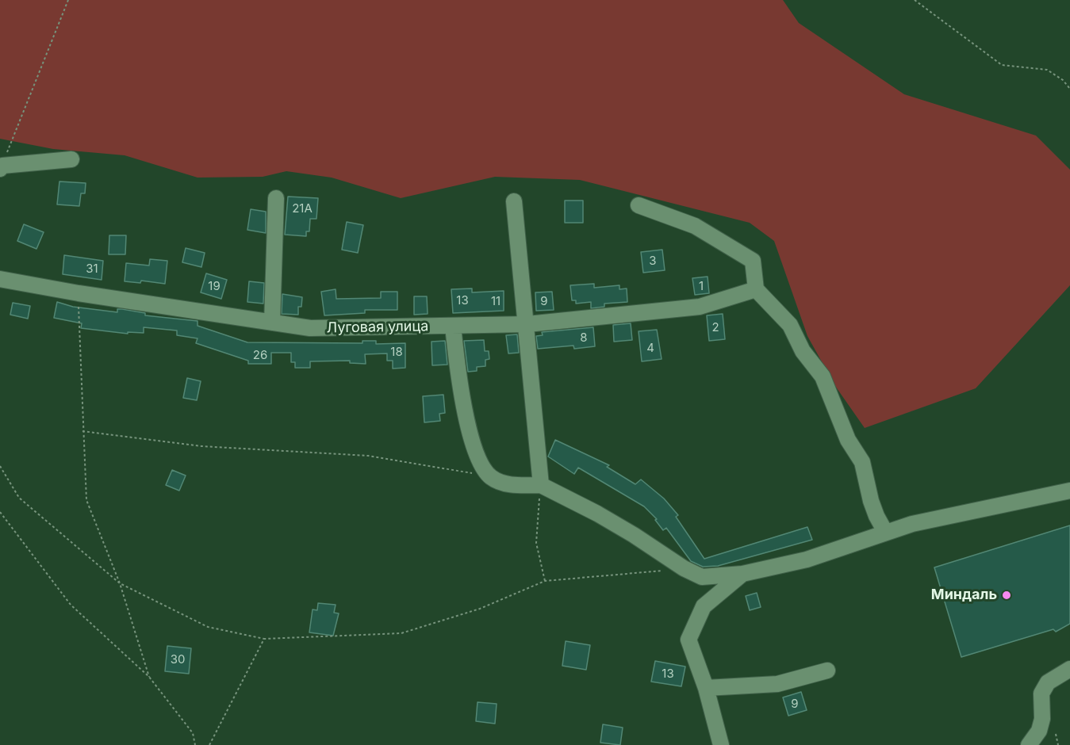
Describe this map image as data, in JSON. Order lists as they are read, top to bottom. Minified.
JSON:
{"streets":{"street":["Луговая улица"]},"places":["Миндаль"],"house_numbers":["21А","3","31","19","1","13","11","9","2","8","4","18","26","30","13","9"]}
